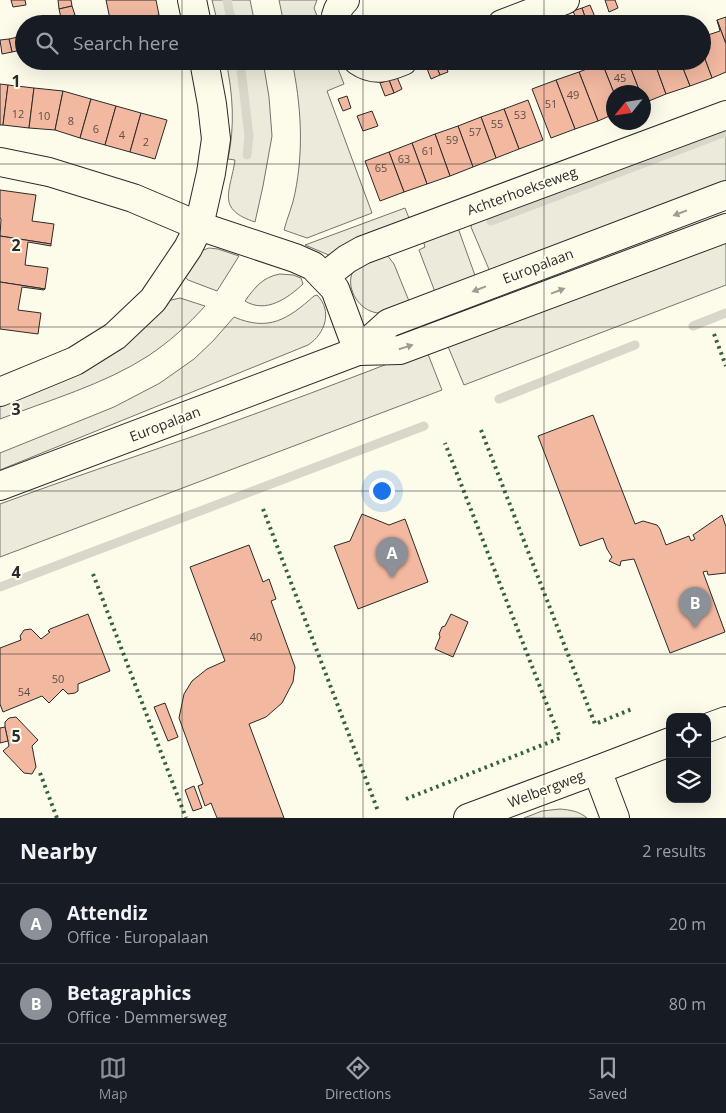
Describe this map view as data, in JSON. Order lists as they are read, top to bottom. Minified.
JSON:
{"streets":{"street":["Achterhoekseweg","Europalaan","Welbergweg"]},"house_numbers":["45","49","51","12","53","10","8","55","6","57","4","59","2","61","63","65","40","50","54"],"north":"bottom left","page":{"search":"Search here","pins":["A","B"],"heading":["Nearby","2 results"],"list":[{"mark":"A","name":"Attendiz","note":"Office · Europalaan","value":"20 m"},{"mark":"B","name":"Betagraphics","note":"Office · Demmersweg","value":"80 m"}],"nav":["Map","Directions","Saved"]},"grid":{"rows":["1","2","3","4","5"]}}
